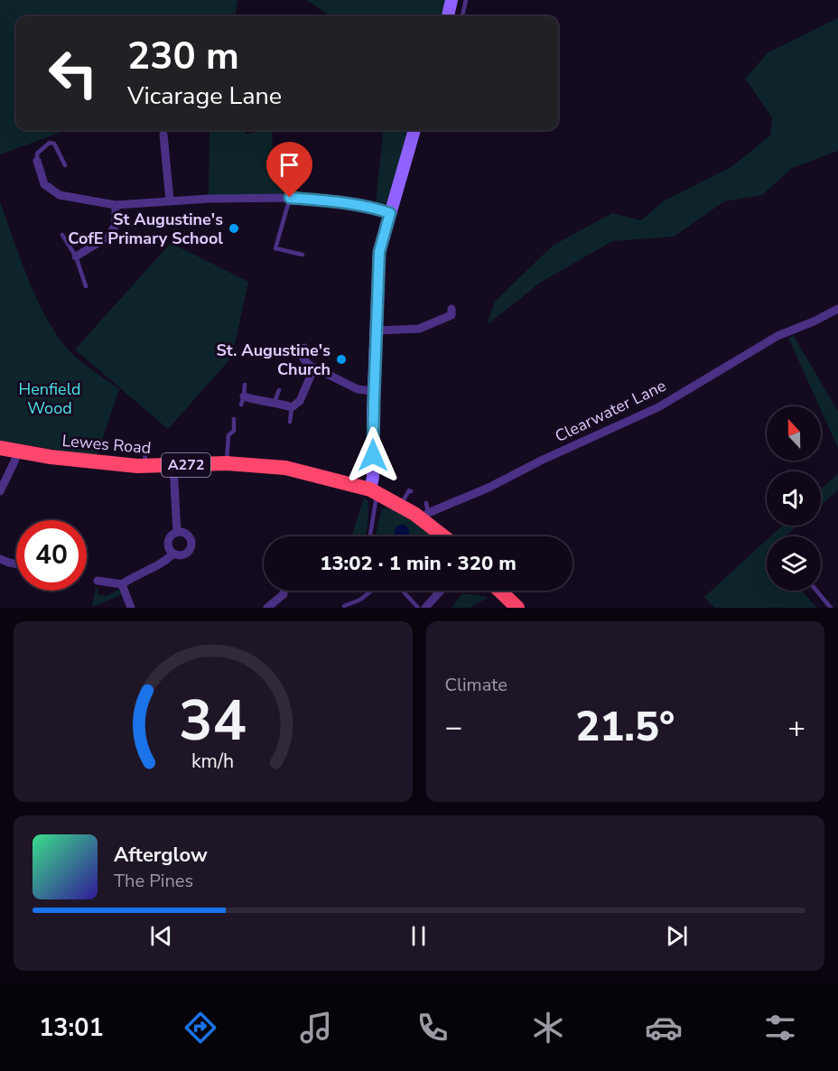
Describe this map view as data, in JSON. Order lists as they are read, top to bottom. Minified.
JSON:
{"streets":{"highway":["Lewes Road","A272"],"street":["Clearwater Lane"]},"crossings":[["Clearwater Lane","A272"],["Lewes Road","A272"]],"parks":["Henfield Wood"],"places":["St Augustine's CofE Primary School","St. Augustine's Church"],"north":"top","page":{"turn":["230 m","Vicarage Lane"],"limit":"40","trip":"13:02 · 1 min · 320 m","tile":"Climate","heat":["−","21.5°","+"],"song":["Afterglow","The Pines"],"tabs":"13:01","gauge":["34","km/h"]}}
